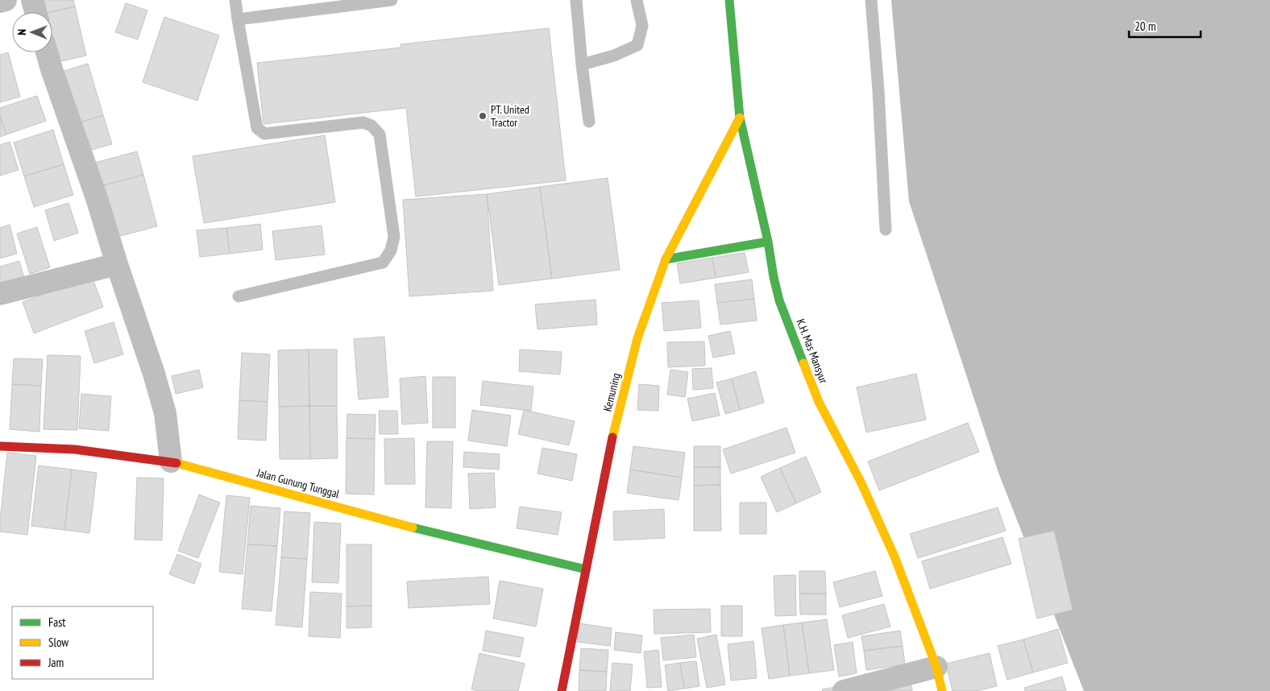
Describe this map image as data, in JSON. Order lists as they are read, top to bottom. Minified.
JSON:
{"streets":{"street":["K.H. Mas Mansyur","Kemuning","Jalan Gunung Tunggal"]},"crossings":[["K.H. Mas Mansyur","Kemuning"],["Kemuning","Jalan Gunung Tunggal"]],"places":["PT. United Tractor"],"legend":["Fast","Slow","Jam"],"scale_bar":"20 m","north":"left"}
